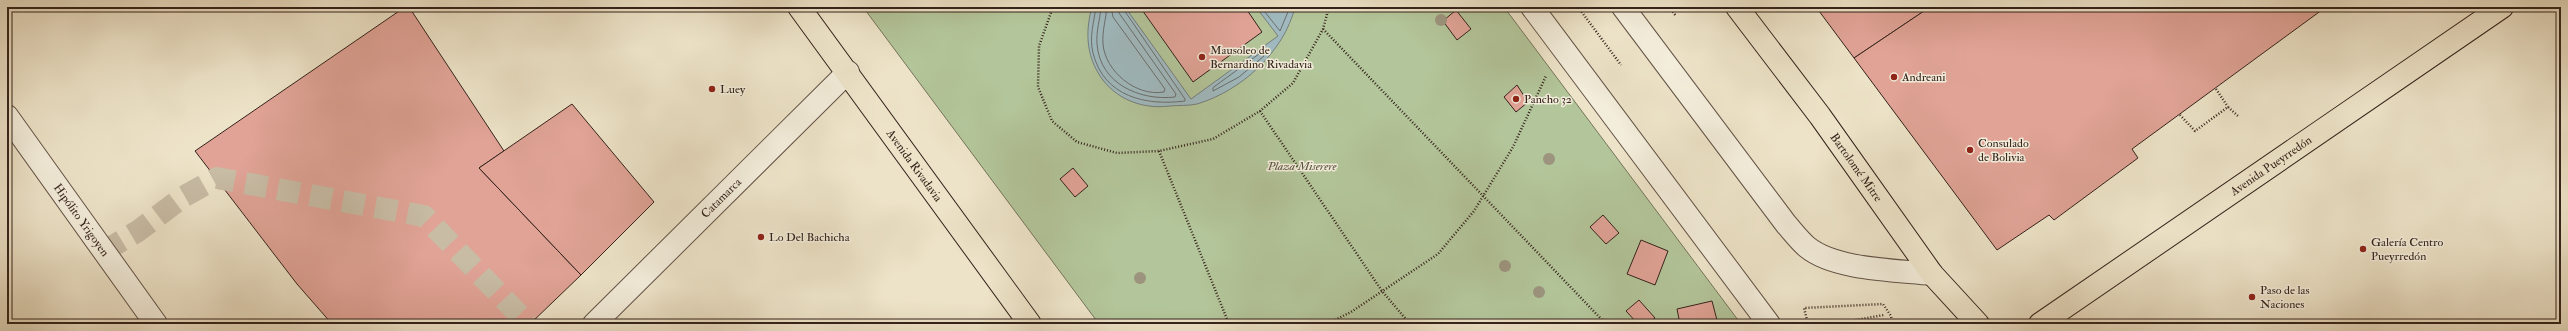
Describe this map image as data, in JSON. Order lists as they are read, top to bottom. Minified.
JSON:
{"streets":{"main road":["Avenida Rivadavia","Avenida Pueyrredón","Bartolomé Mitre"],"street":["Catamarca","Hipólito Yrigoyen"]},"crossings":[["Avenida Rivadavia","Catamarca"]],"parks":["Plaza Miserere"],"places":["Mausoleo de Bernardino Rivadavia","Andreani","Luey","Pancho 32","Consulado de Bolivia","Lo Del Bachicha","Galería Centro Pueyrredón","Paso de las Naciones"]}
